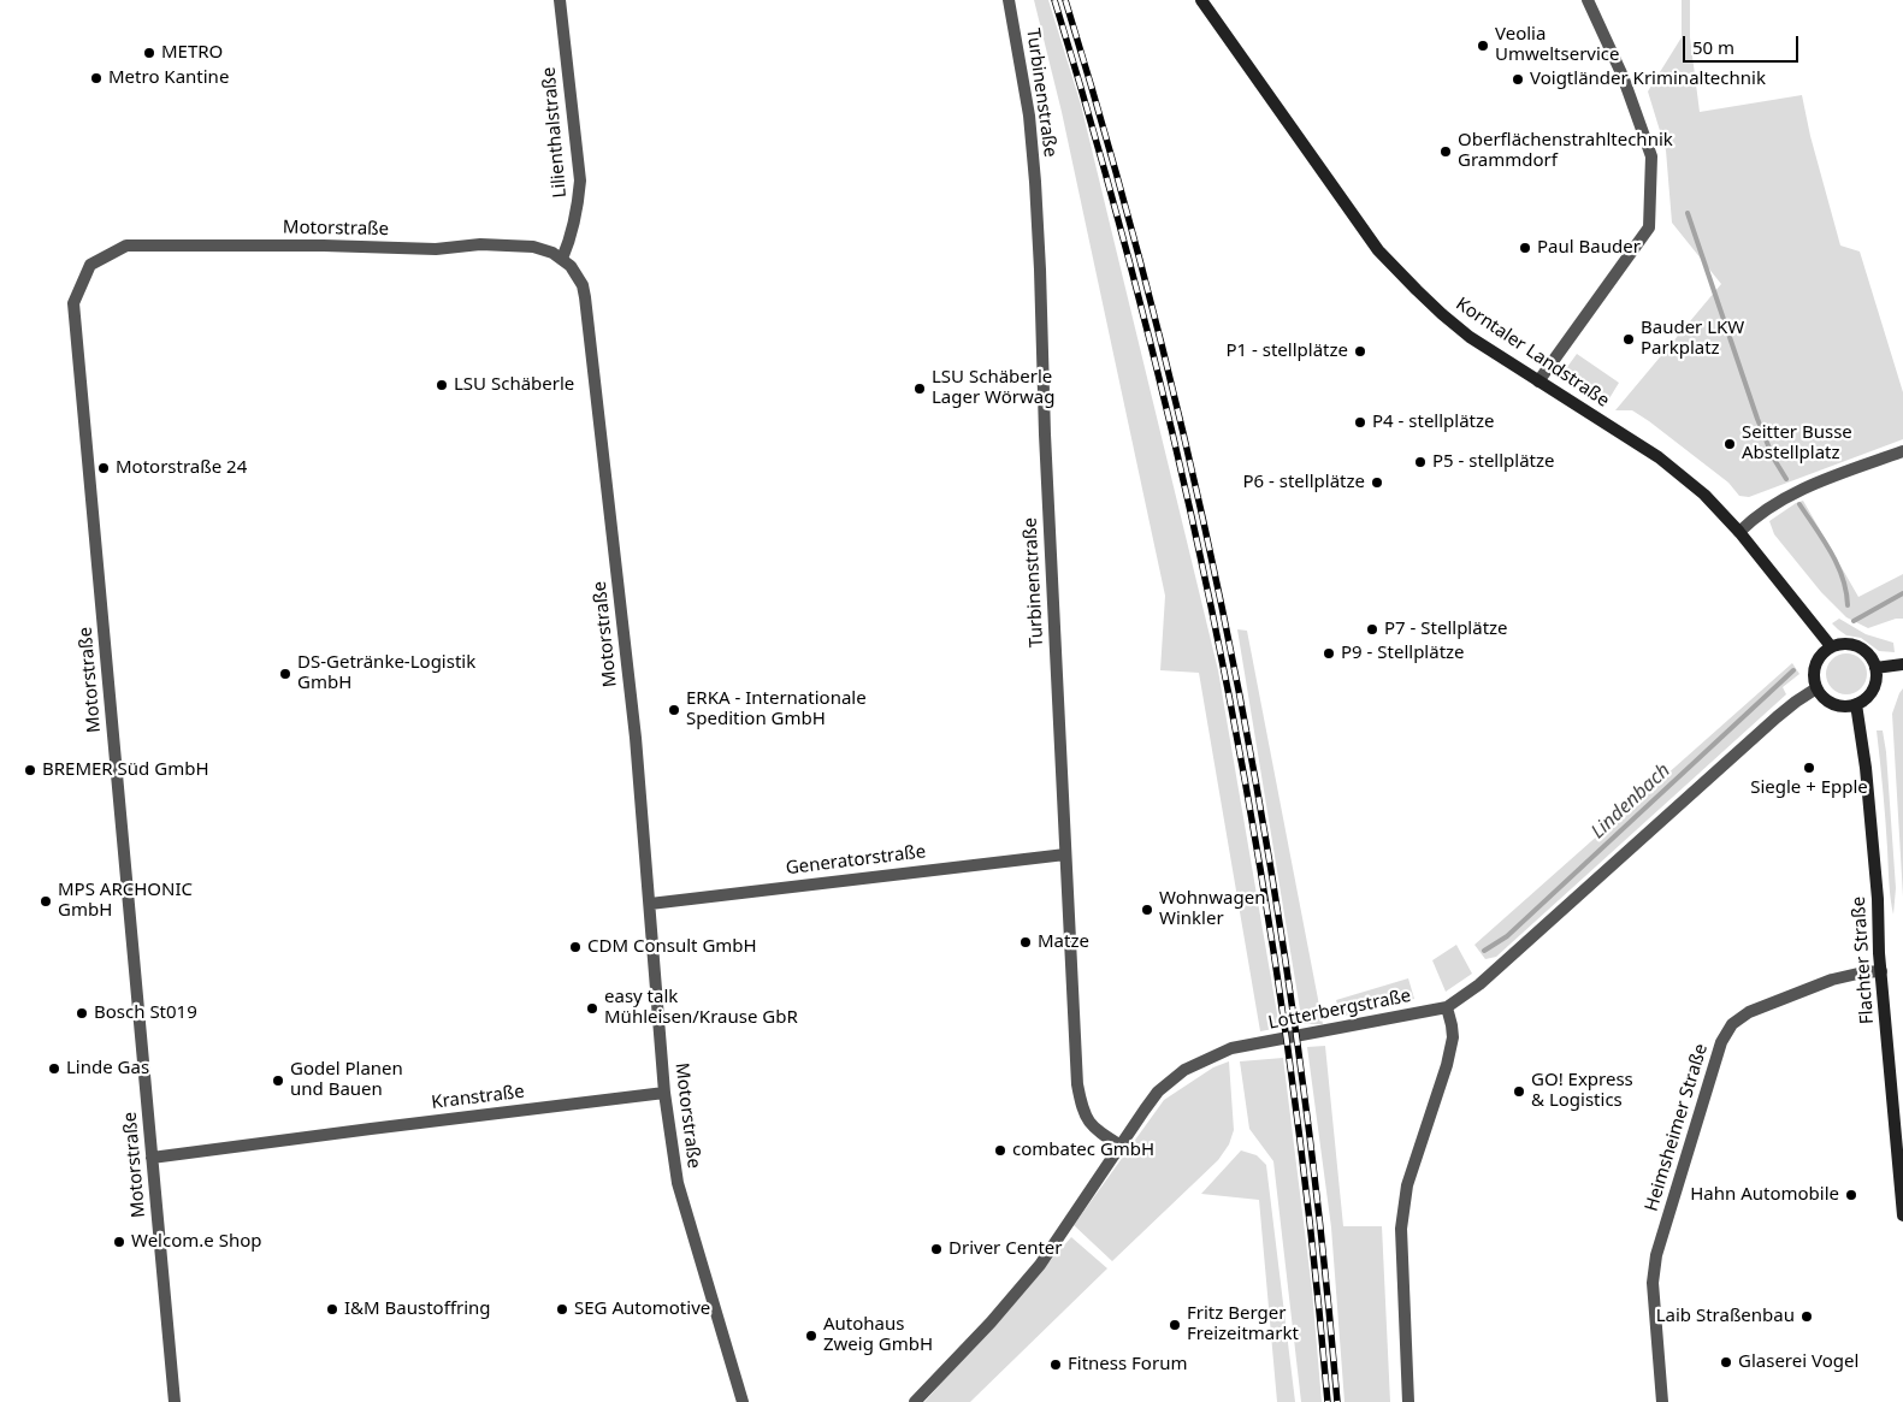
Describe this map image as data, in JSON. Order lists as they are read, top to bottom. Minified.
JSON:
{"streets":{"main road":["Korntaler Landstraße","Flachter Straße"],"street":["Turbinenstraße","Lilienthalstraße","Motorstraße","Generatorstraße","Lotterbergstraße","Kranstraße","Heimsheimer Straße"]},"crossings":[["Turbinenstraße","Generatorstraße"],["Turbinenstraße","Lotterbergstraße"],["Lilienthalstraße","Motorstraße"],["Motorstraße","Generatorstraße"],["Motorstraße","Kranstraße"],["Korntaler Landstraße","Flachter Straße"],["Korntaler Landstraße","Lotterbergstraße"],["Flachter Straße","Lotterbergstraße"],["Flachter Straße","Heimsheimer Straße"]],"water":["Lindenbach"],"places":["Veolia Umweltservice","METRO","Metro Kantine","Voigtländer Kriminaltechnik","Oberflächenstrahltechnik Grammdorf","Paul Bauder","Bauder LKW Parkplatz","P1 - stellplätze","LSU Schäberle","LSU Schäberle Lager Wörwag","P4 - stellplätze","Seitter Busse Abstellplatz","P5 - stellplätze","Motorstraße 24","P6 - stellplätze","P7 - Stellplätze","P9 - Stellplätze","DS-Getränke-Logistik GmbH","ERKA - Internationale Spedition GmbH","Siegle + Epple","BREMER Süd GmbH","MPS ARCHONIC GmbH","Wohnwagen Winkler","Matze","CDM Consult GmbH","easy talk Mühleisen/Krause GbR","Bosch St019","Linde Gas","Godel Planen und Bauen","GO! Express & Logistics","combatec GmbH","Hahn Automobile","Welcom.e Shop","Driver Center","I&M Baustoffring","SEG Automotive","Laib Straßenbau","Fritz Berger Freizeitmarkt","Autohaus Zweig GmbH","Glaserei Vogel","Fitness Forum"],"scale_bar":"50 m"}
